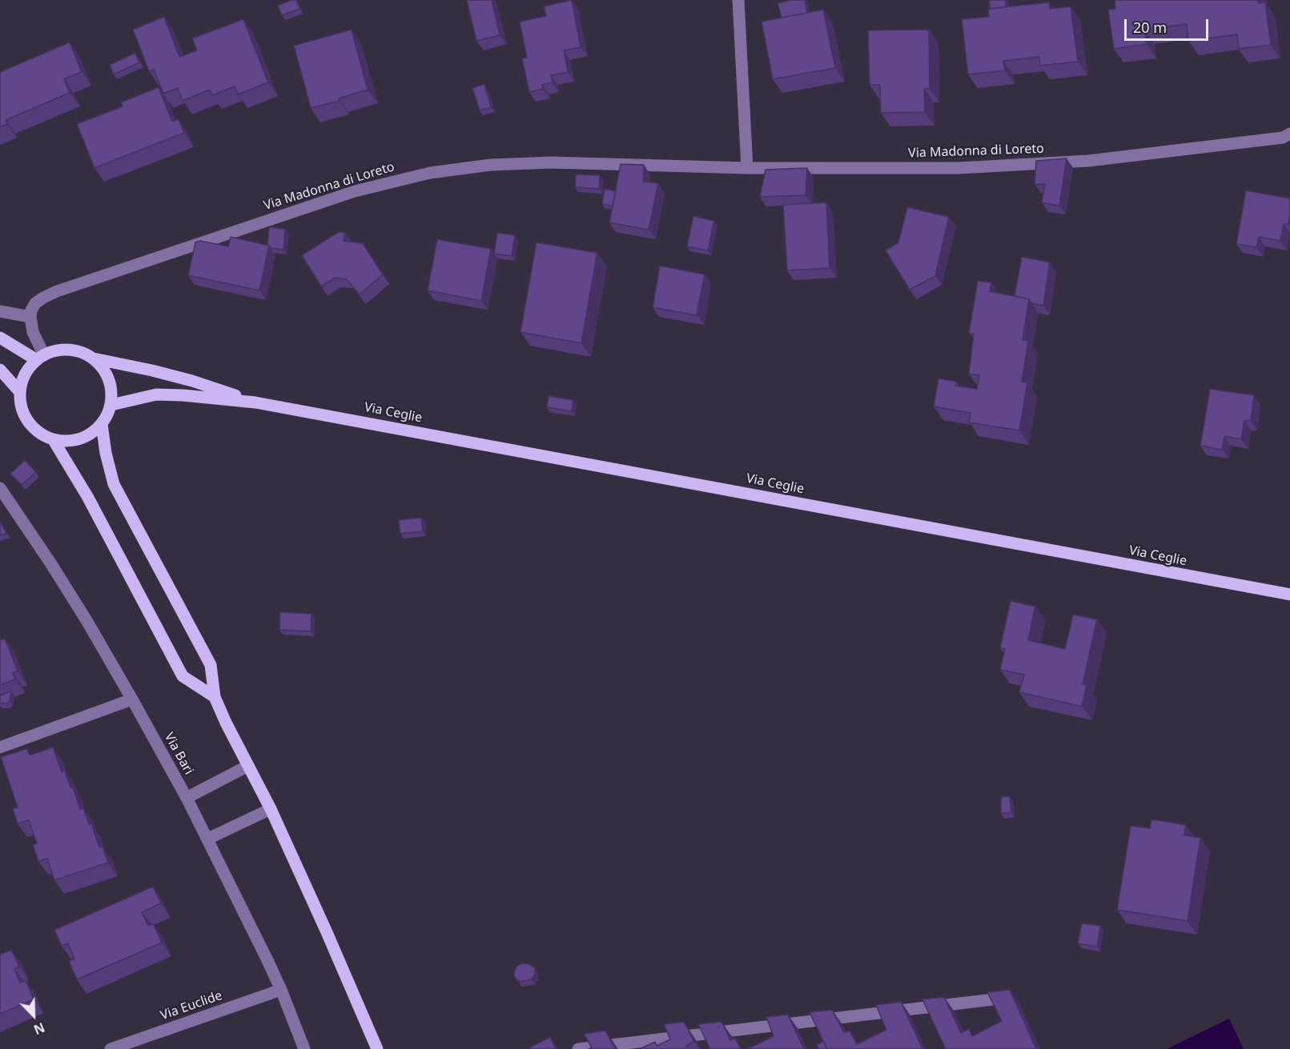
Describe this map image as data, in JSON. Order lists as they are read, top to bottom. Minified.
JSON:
{"streets":{"main road":["Via Ceglie"],"street":["Via Madonna di Loreto","Via Bari","Via Euclide"]},"crossings":[["Via Bari","Via Euclide"]],"scale_bar":"20 m","north":"bottom right"}
